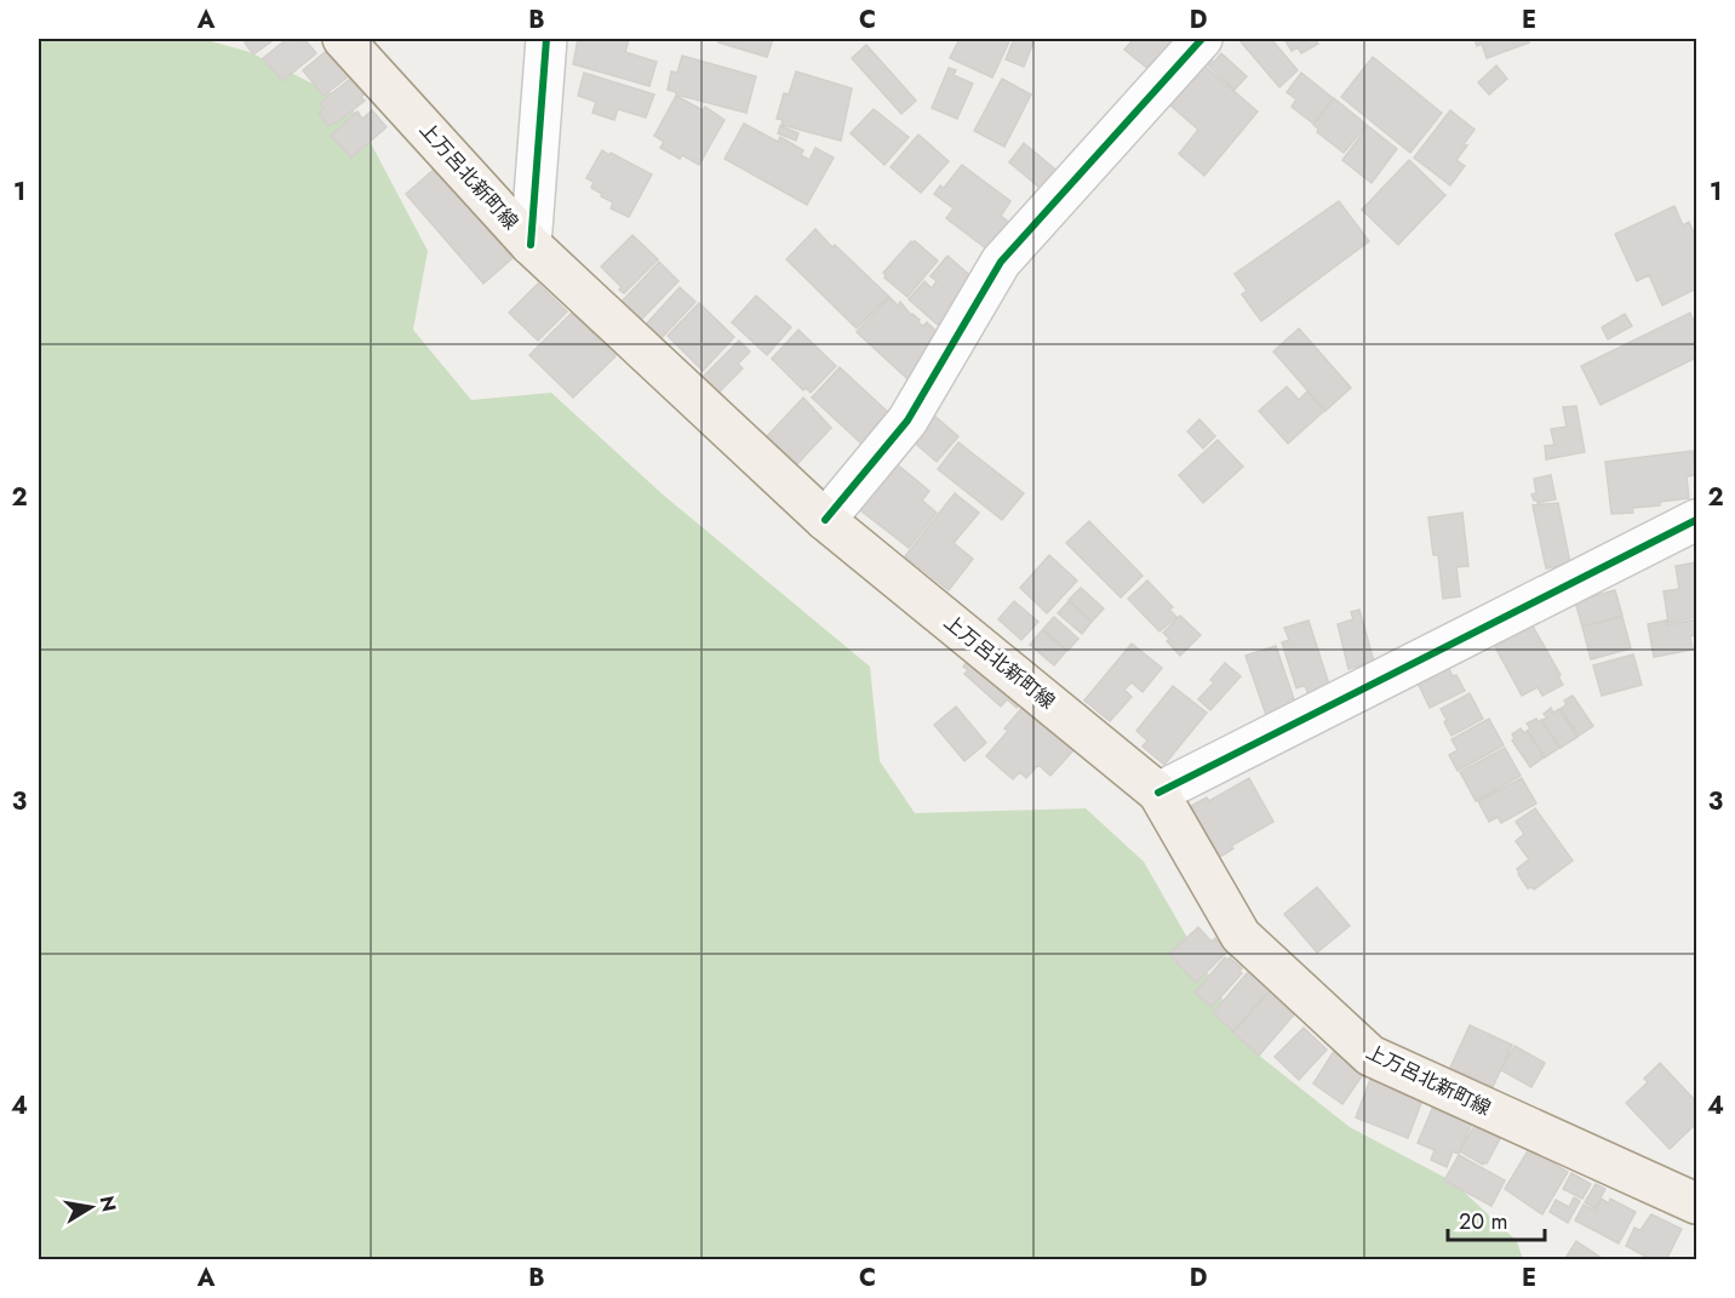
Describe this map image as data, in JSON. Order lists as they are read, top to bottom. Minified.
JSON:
{"streets":{"main road":["上万呂北新町線"]},"scale_bar":"20 m","north":"right","grid":{"columns":["A","B","C","D","E"],"rows":["1","2","3","4"]}}
